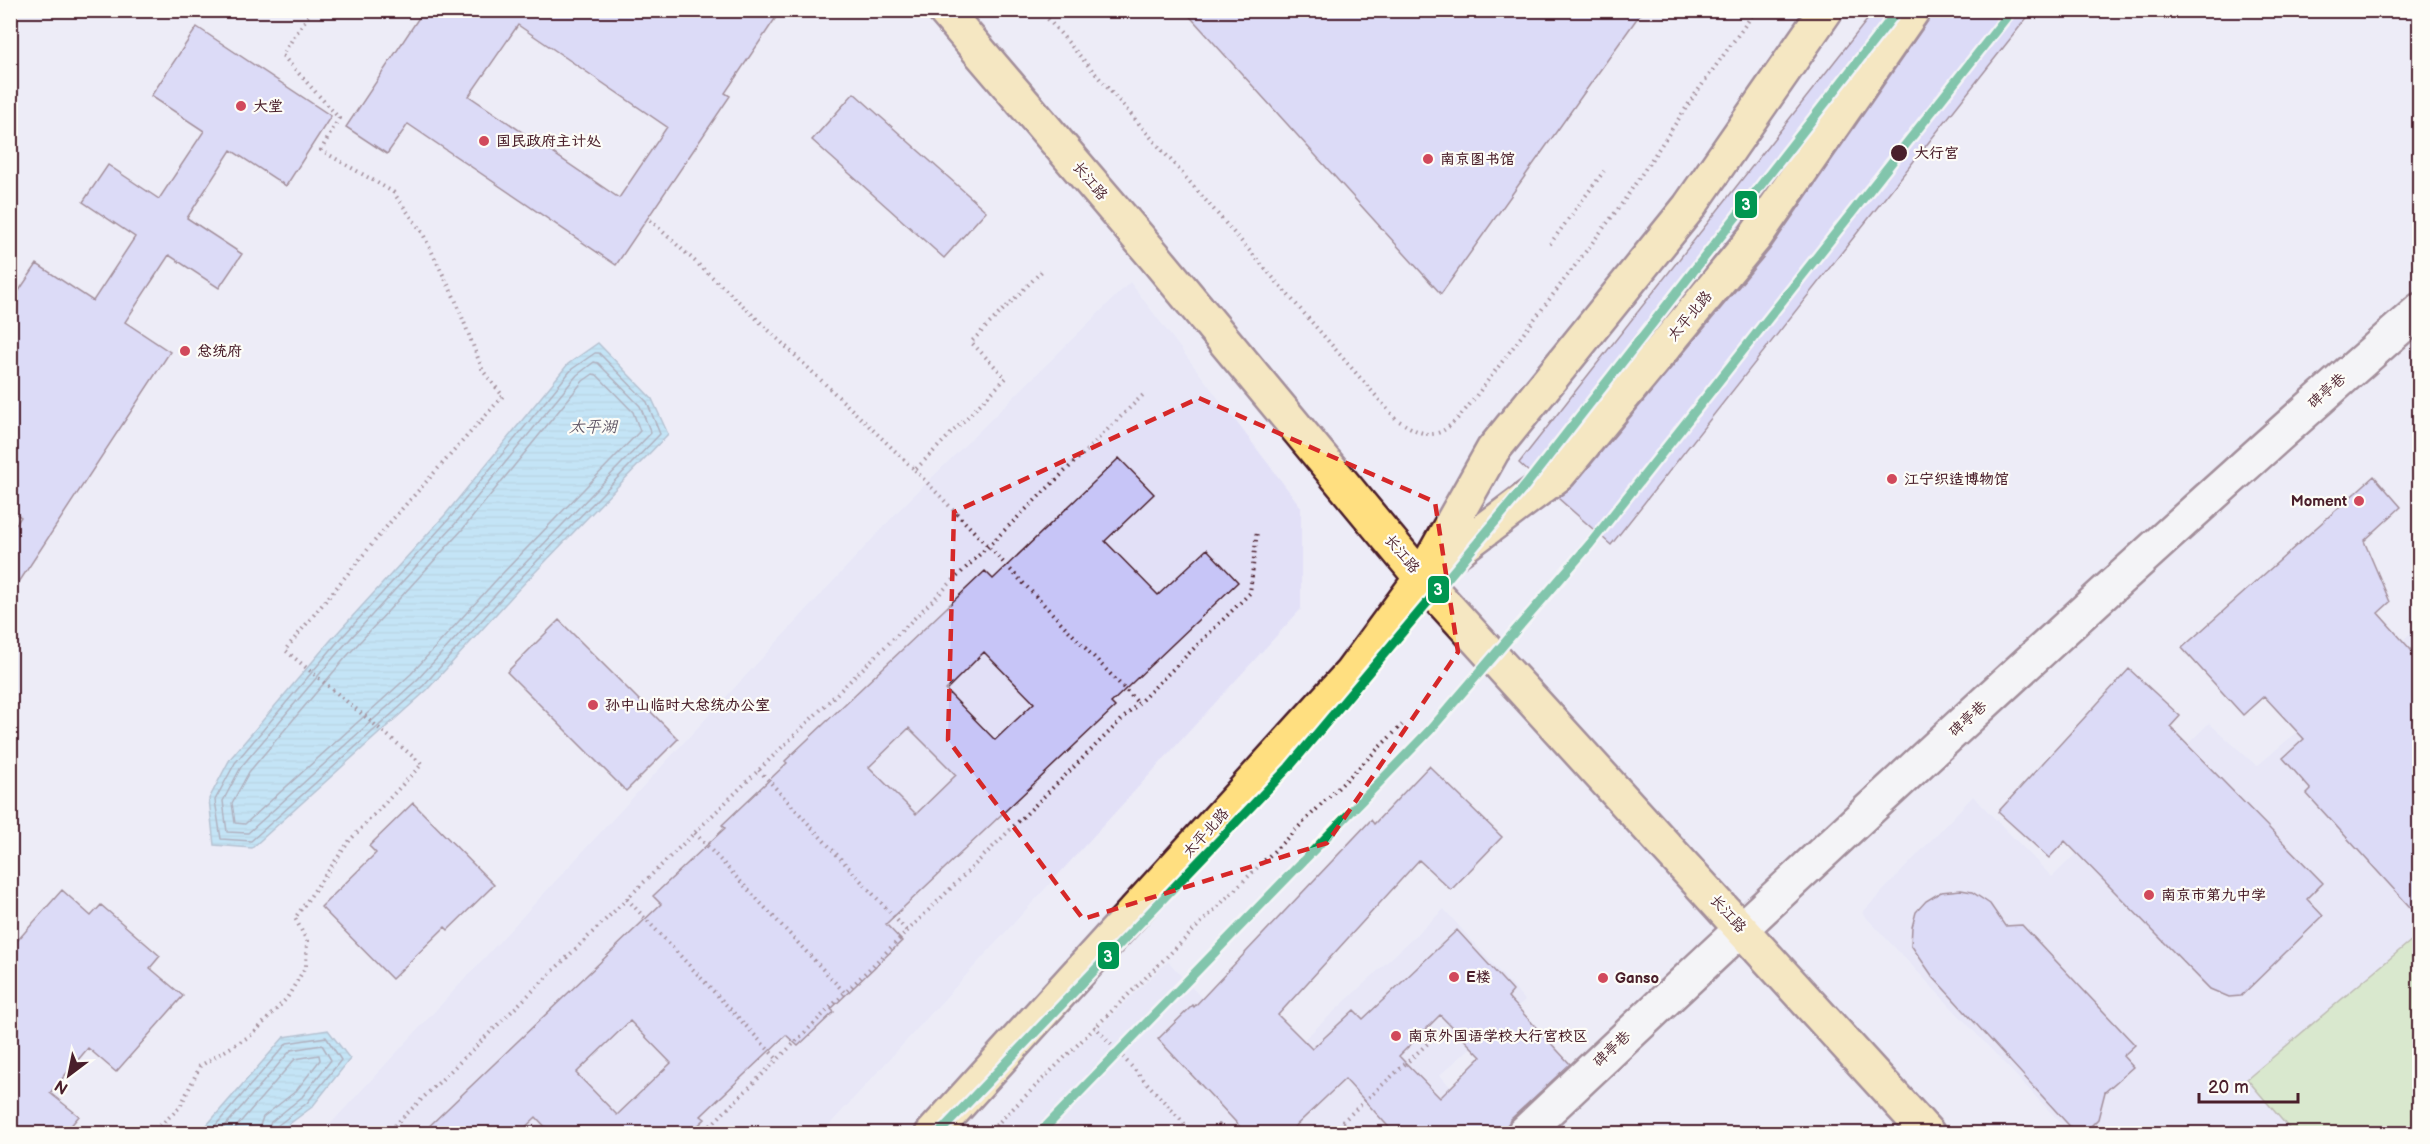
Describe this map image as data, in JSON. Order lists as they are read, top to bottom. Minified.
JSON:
{"streets":{"main road":["长江路","太平北路"],"street":["碑亭巷"]},"crossings":[["长江路","太平北路"],["长江路","碑亭巷"]],"water":["太平湖"],"places":["大堂","国民政府主计处","大行宫","南京图书馆","总统府","江宁织造博物馆","Moment","孙中山临时大总统办公室","南京市第九中学","E楼","Ganso","南京外国语学校大行宫校区"],"lines":["transit line 3"],"scale_bar":"20 m","north":"bottom left"}
